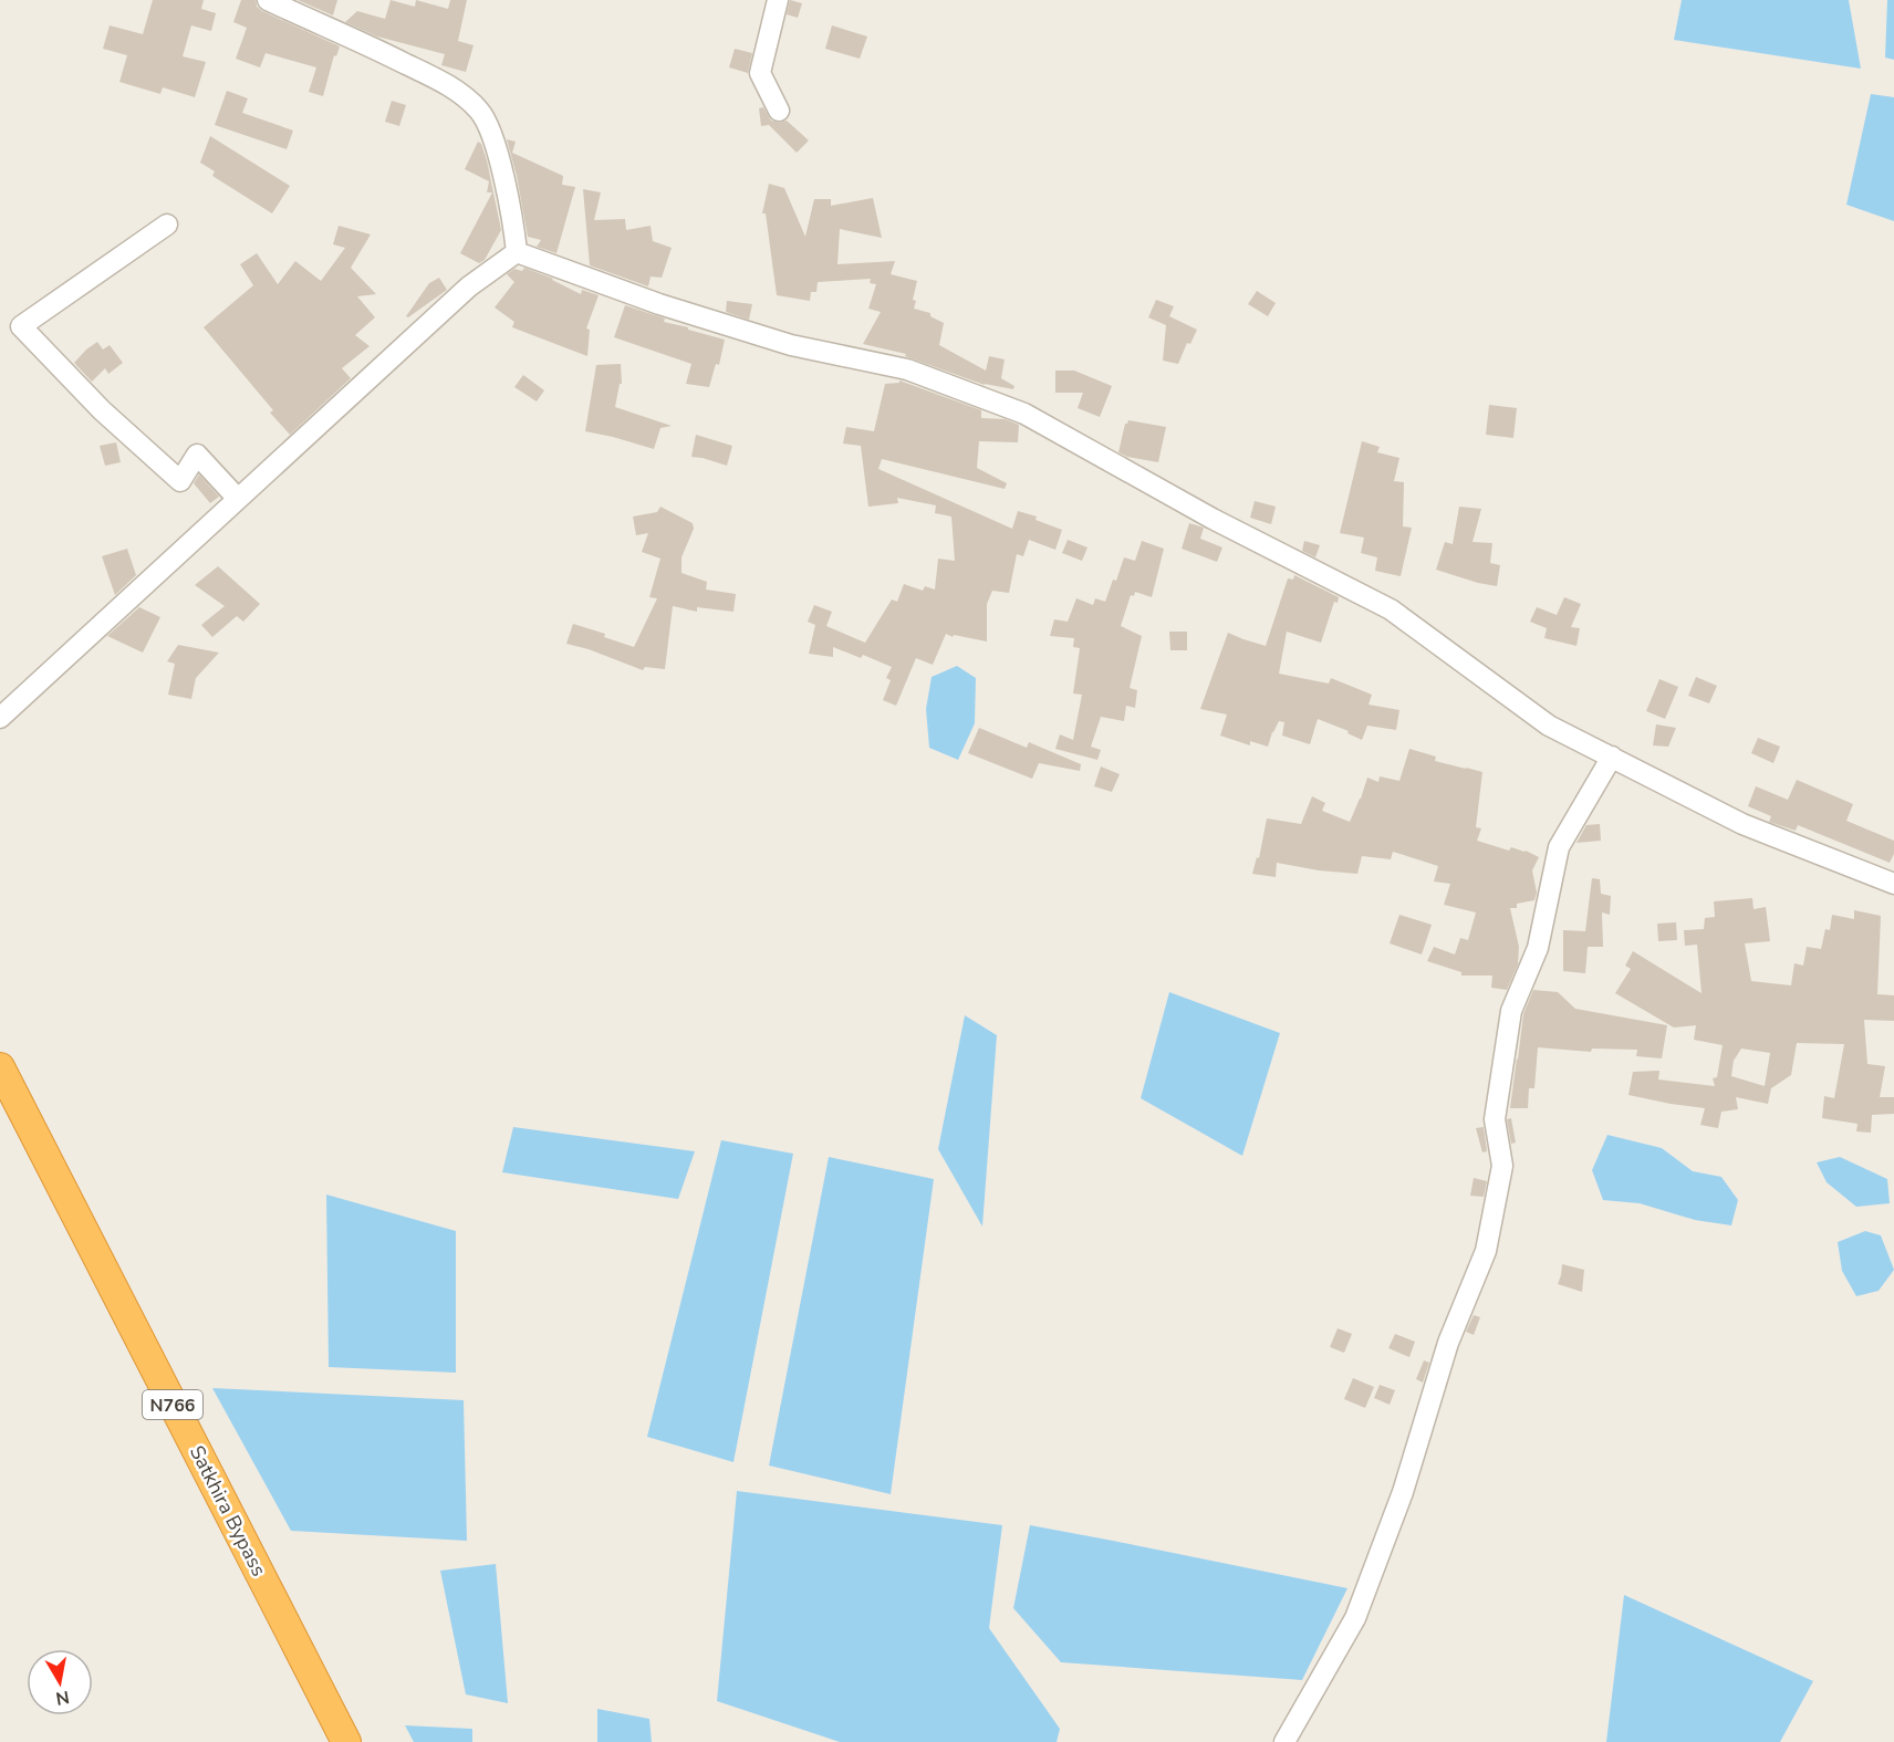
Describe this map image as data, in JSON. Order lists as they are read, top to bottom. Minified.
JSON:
{"streets":{"highway":["N766","Satkhira Bypass"]},"north":"bottom"}
